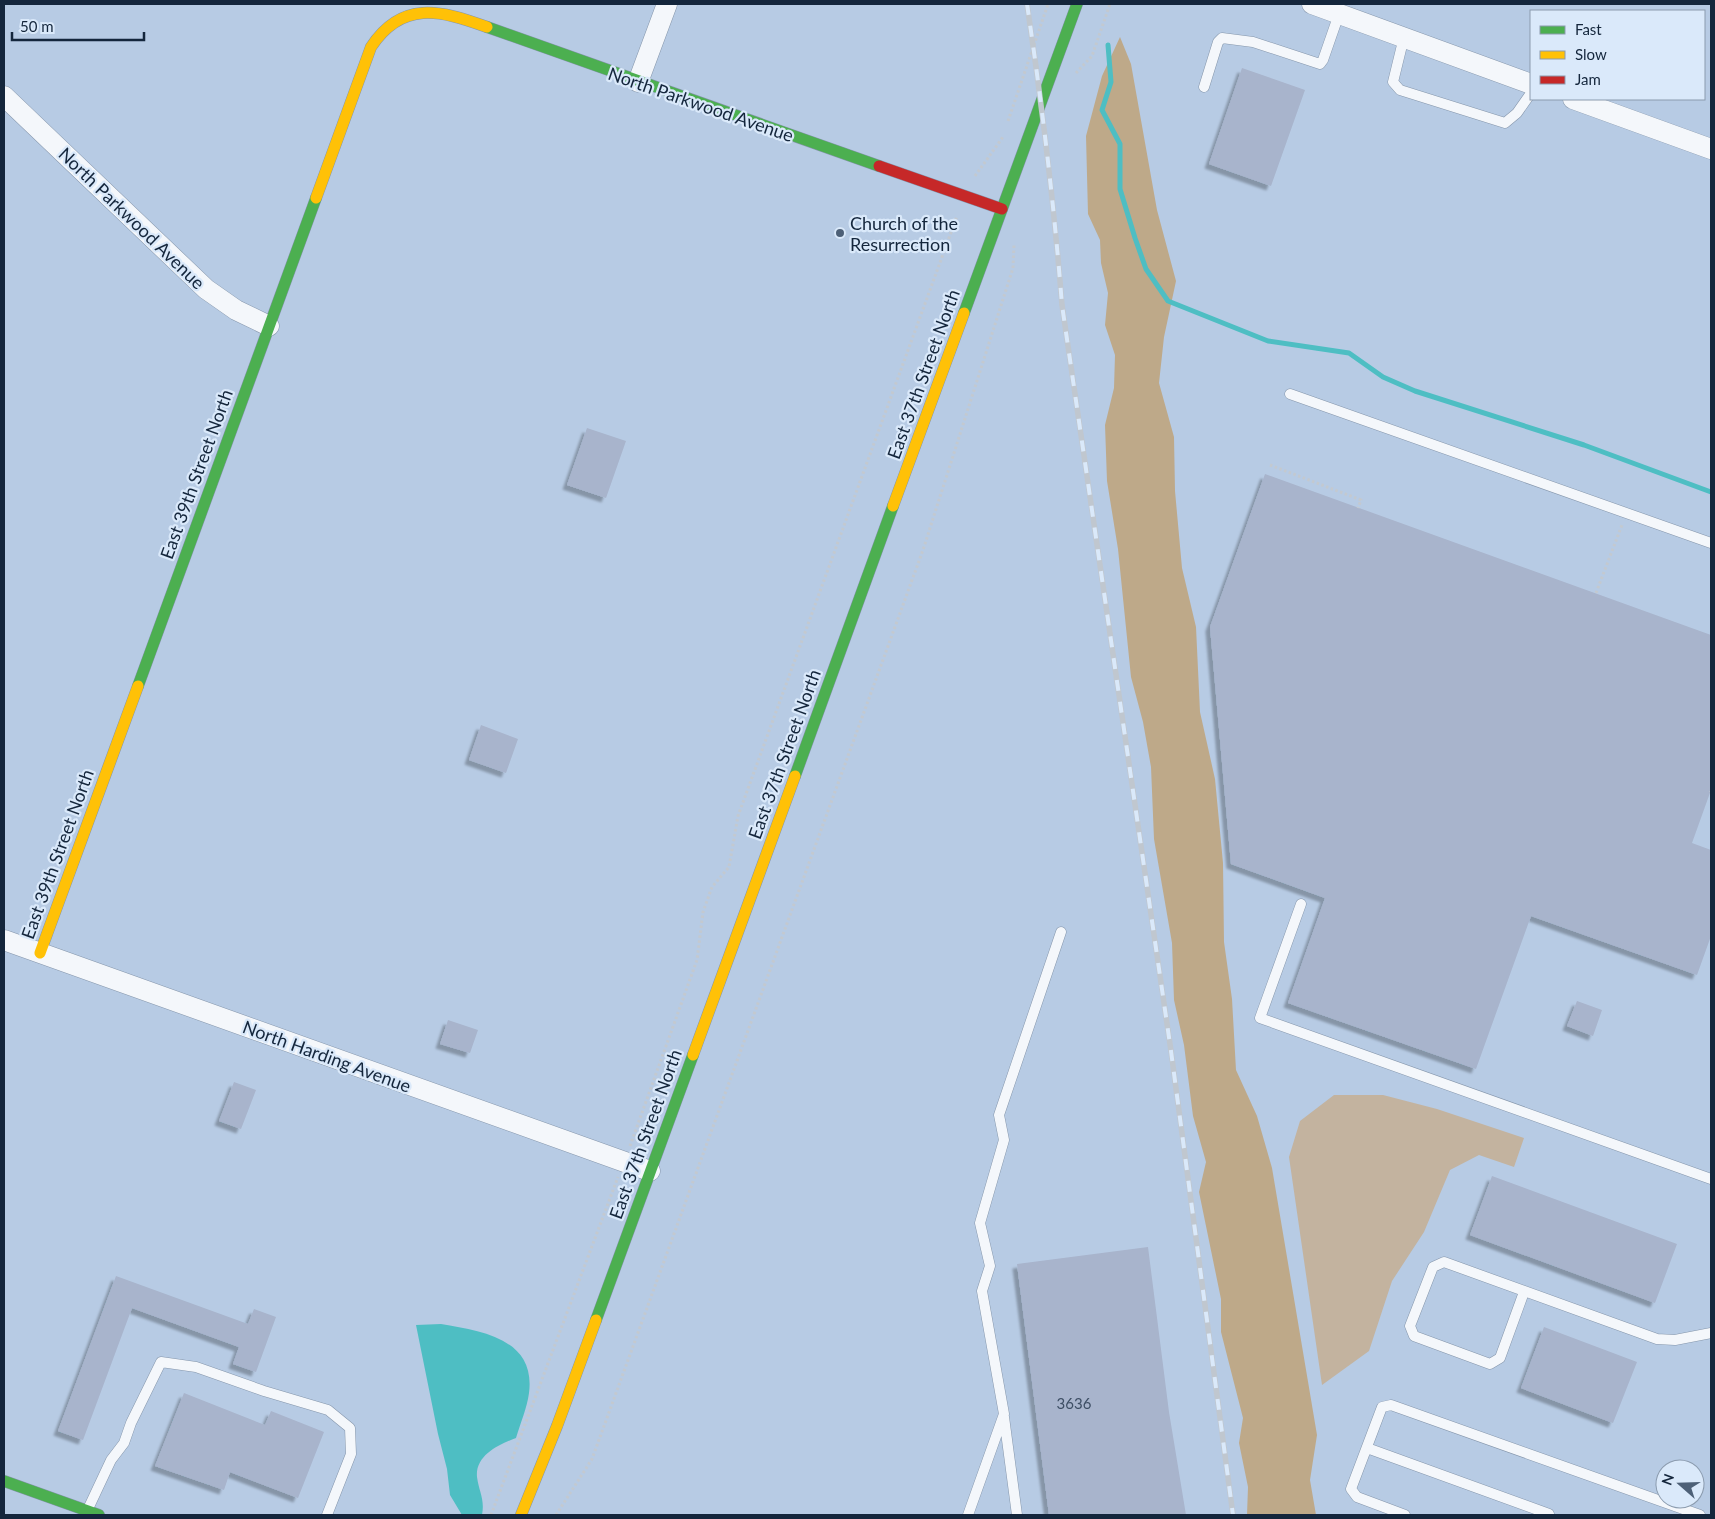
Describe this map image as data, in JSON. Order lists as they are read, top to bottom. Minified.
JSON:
{"streets":{"main road":["North Parkwood Avenue","East 37th Street North","East 39th Street North"],"street":["North Harding Avenue"]},"crossings":[["North Parkwood Avenue","East 37th Street North"],["North Parkwood Avenue","East 39th Street North"],["East 37th Street North","North Harding Avenue"],["East 39th Street North","North Harding Avenue"]],"places":["Church of the Resurrection"],"house_numbers":["3636"],"legend":["Fast","Slow","Jam"],"scale_bar":"50 m","north":"left"}
